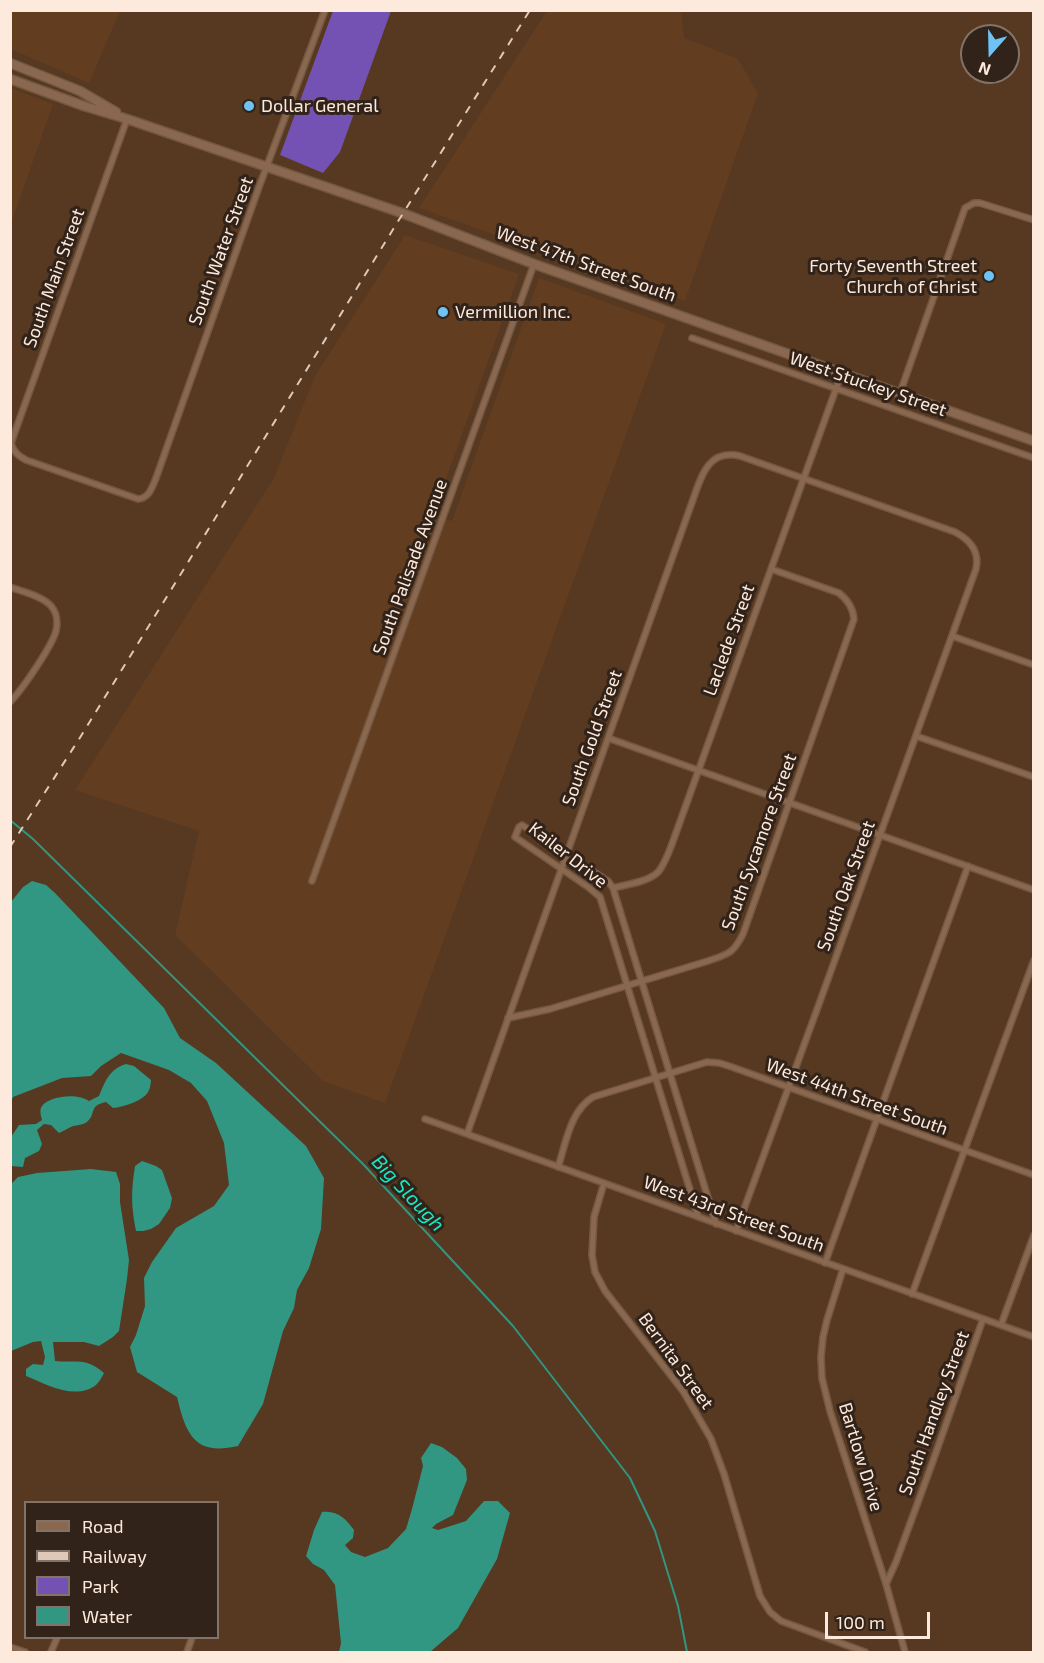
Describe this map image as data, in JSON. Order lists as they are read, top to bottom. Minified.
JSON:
{"streets":{"street":["South Water Street","West 47th Street South","South Main Street","West Stuckey Street","South Palisade Avenue","Laclede Street","South Gold Street","South Sycamore Street","Kailer Drive","South Oak Street","West 44th Street South","West 43rd Street South","Bernita Street","South Handley Street","Bartlow Drive"]},"crossings":[["South Water Street","West 47th Street South"],["South Water Street","South Main Street"],["West 47th Street South","South Main Street"],["West 47th Street South","South Palisade Avenue"],["West 47th Street South","Laclede Street"],["West Stuckey Street","Laclede Street"],["Laclede Street","South Gold Street"],["Laclede Street","South Sycamore Street"],["Laclede Street","Kailer Drive"],["Laclede Street","South Oak Street"],["South Gold Street","South Sycamore Street"],["South Gold Street","Kailer Drive"],["South Gold Street","South Oak Street"],["South Gold Street","West 43rd Street South"],["South Sycamore Street","Kailer Drive"],["Kailer Drive","West 44th Street South"],["Kailer Drive","West 43rd Street South"],["South Oak Street","West 44th Street South"],["South Oak Street","West 43rd Street South"],["West 43rd Street South","Bernita Street"],["West 43rd Street South","South Handley Street"],["West 43rd Street South","Bartlow Drive"],["South Handley Street","Bartlow Drive"]],"water":["Big Slough"],"places":["Dollar General","Forty Seventh Street Church of Christ","Vermillion Inc."],"legend":["Road","Railway","Park","Water"],"scale_bar":"100 m","north":"bottom"}
